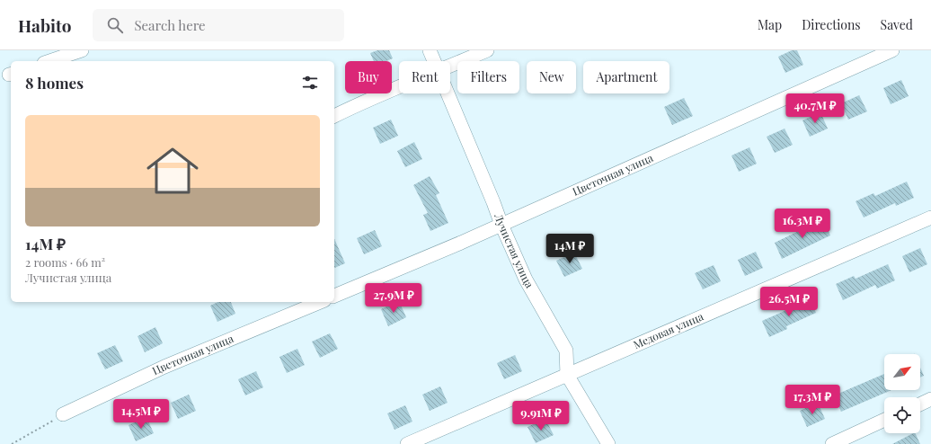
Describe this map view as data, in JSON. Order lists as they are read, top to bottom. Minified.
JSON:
{"streets":{"street":["Цветочная улица","Лучистая улица","Медовая улица"]},"crossings":[["Цветочная улица","Лучистая улица"],["Лучистая улица","Медовая улица"]],"north":"top right","page":{"header":"Habito","search":"Search here","nav":["Map","Directions","Saved"],"chip":["Buy","Rent","Filters","New","Apartment"],"heading":"8 homes","price":["40.7M ₽","16.3M ₽","14M ₽","27.9M ₽","26.5M ₽","17.3M ₽","14.5M ₽","9.91M ₽"],"list":[{"name":"14M ₽","note":"2 rooms · 66 m² · Лучистая улица"}]}}
